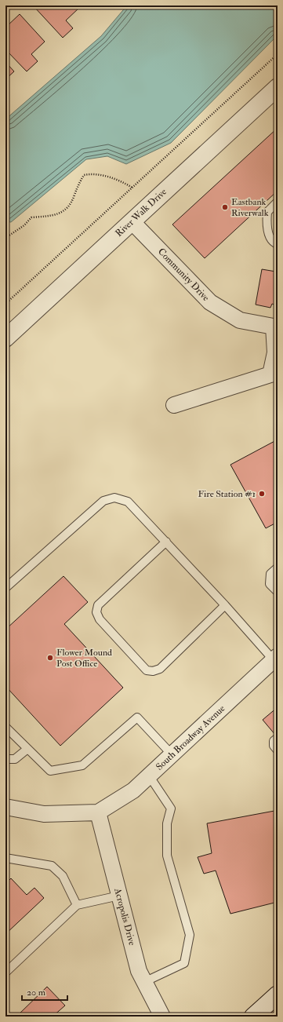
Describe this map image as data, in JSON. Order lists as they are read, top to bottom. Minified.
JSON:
{"streets":{"street":["River Walk Drive","Community Drive","South Broadway Avenue","Acropolis Drive"]},"crossings":[["River Walk Drive","Community Drive"],["South Broadway Avenue","Acropolis Drive"]],"places":["Eastbank Riverwalk","Fire Station #1","Flower Mound Post Office"],"scale_bar":"20 m"}
